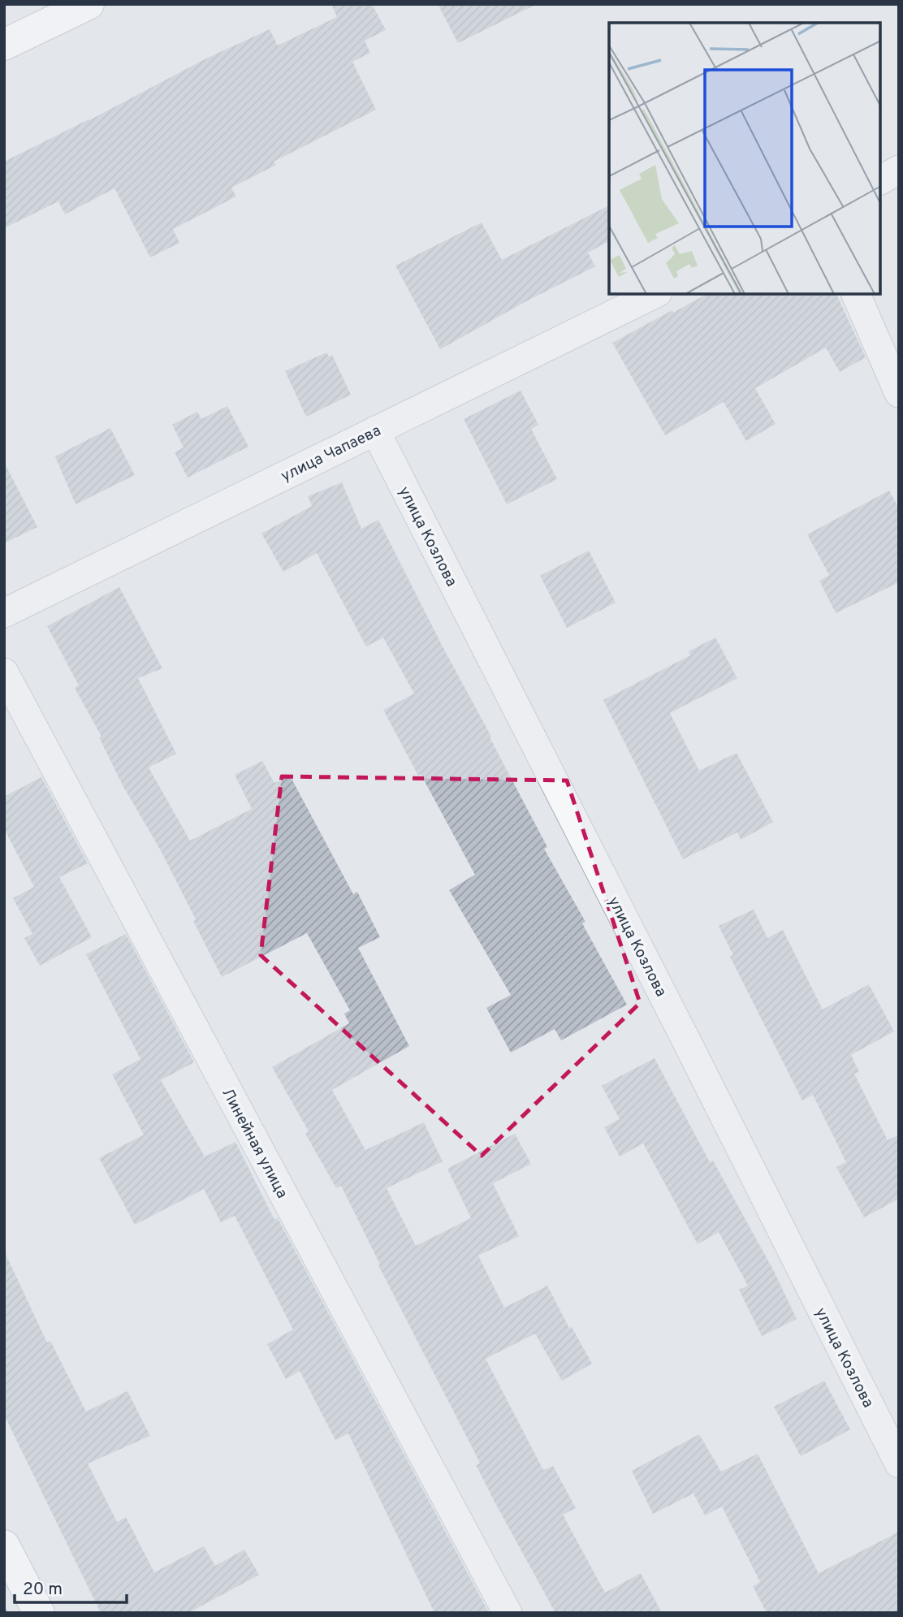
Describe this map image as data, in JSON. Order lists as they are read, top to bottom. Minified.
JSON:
{"streets":{"street":["улица Чапаева","улица Козлова","Линейная улица"]},"crossings":[["улица Чапаева","улица Козлова"]],"scale_bar":"20 m"}
